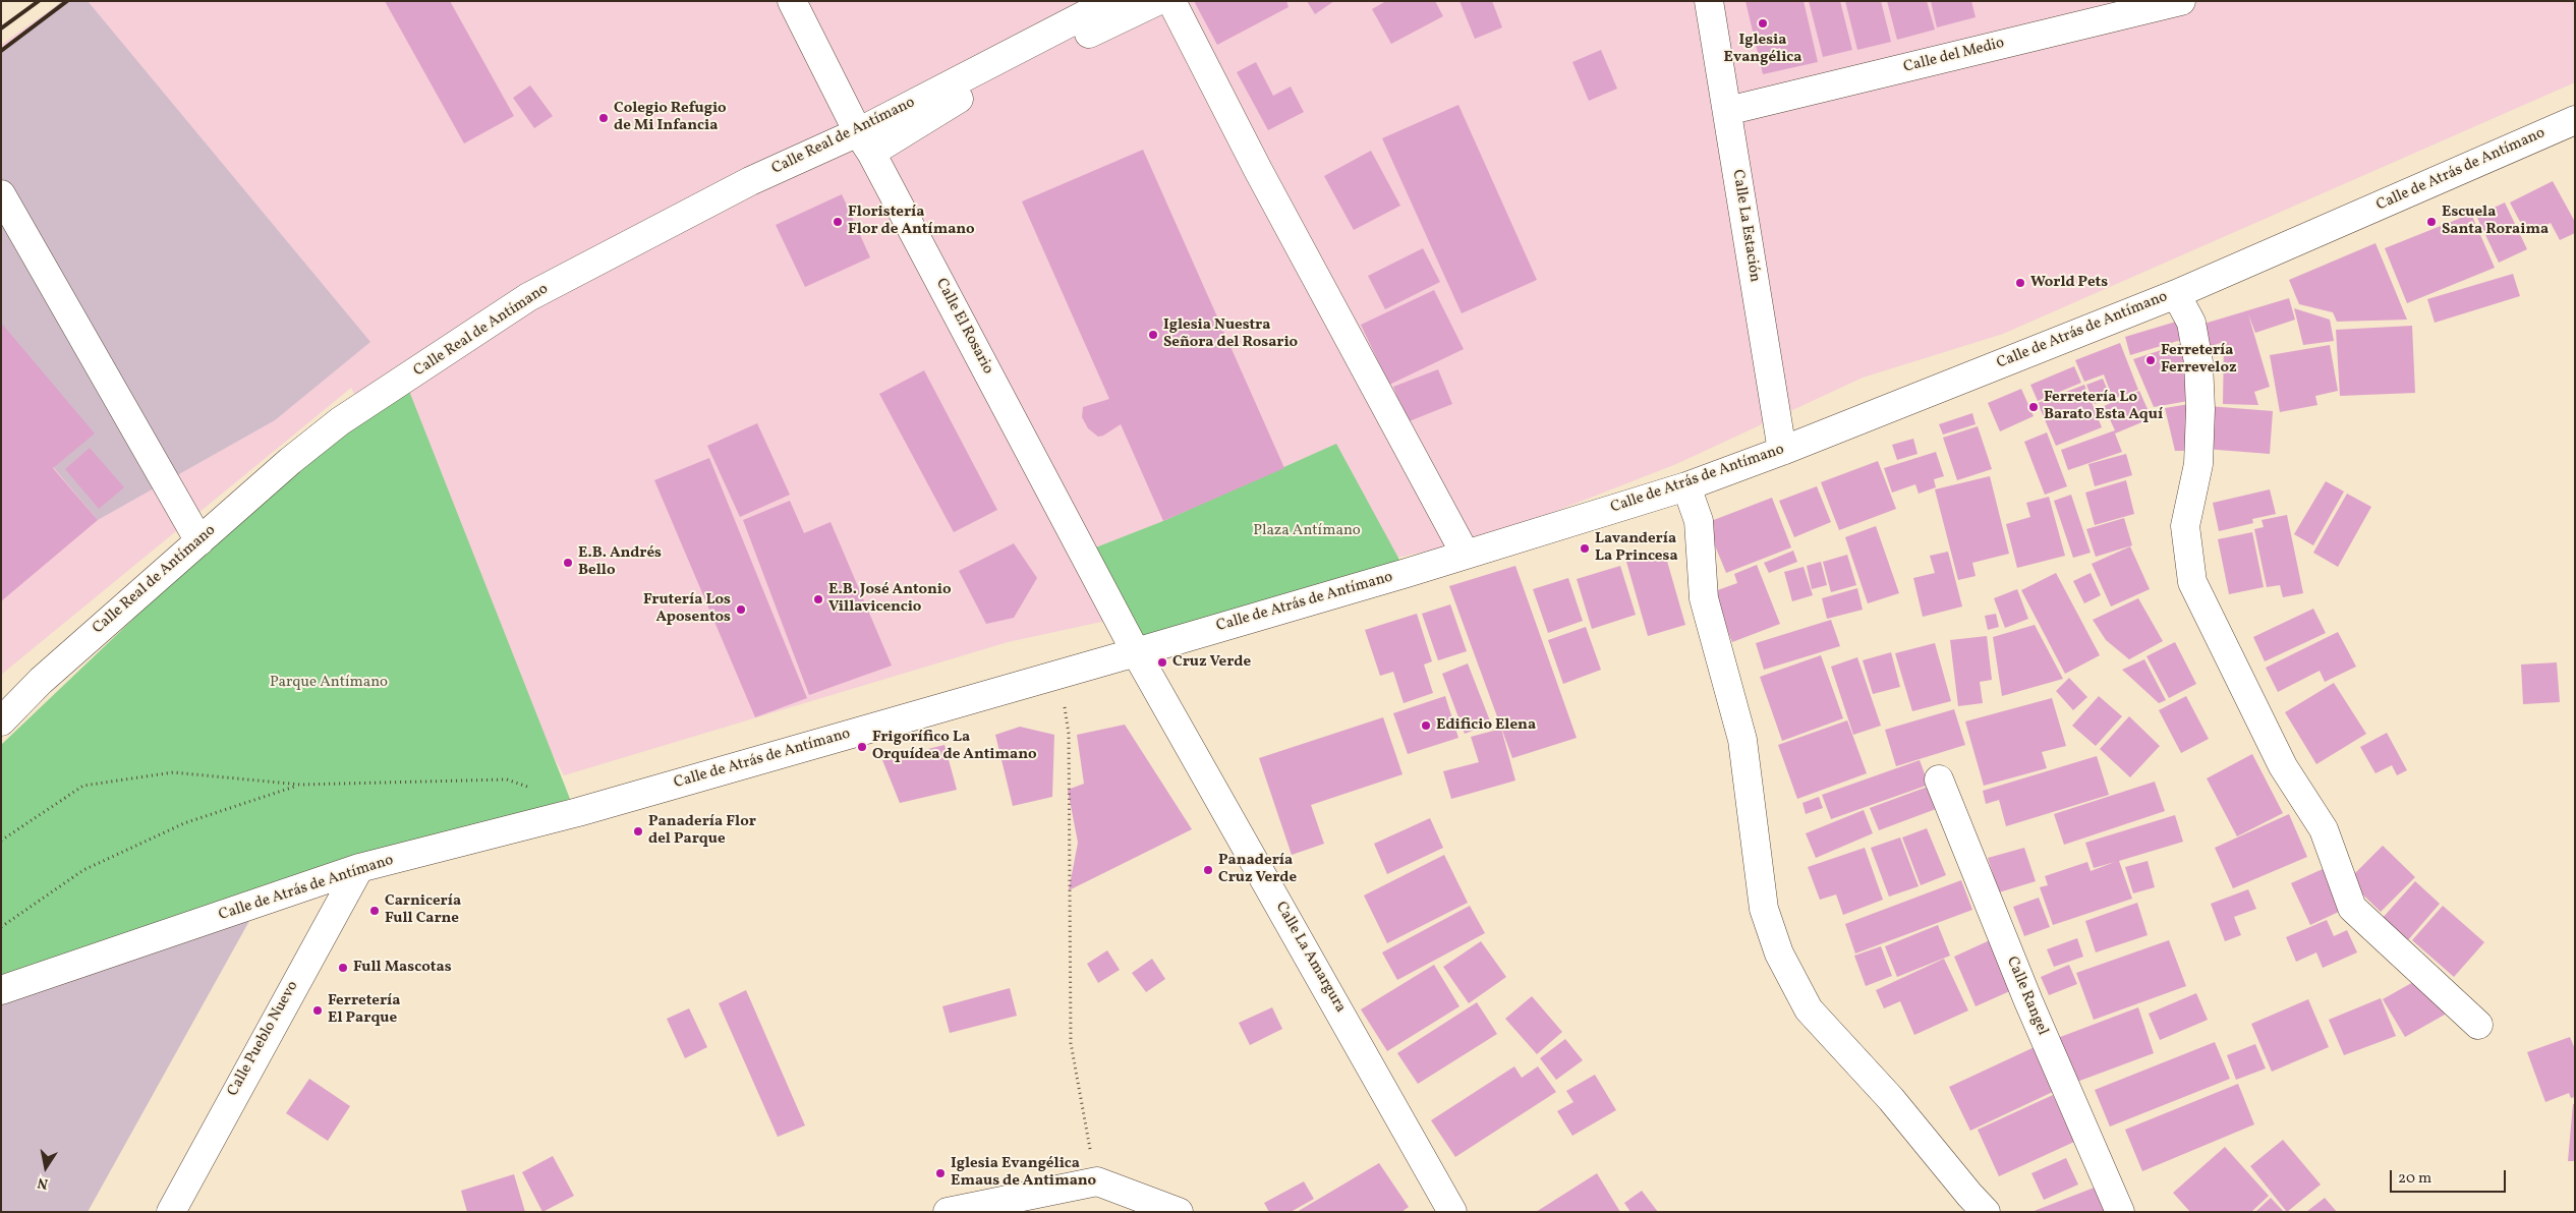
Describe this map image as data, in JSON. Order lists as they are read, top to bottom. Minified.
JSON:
{"streets":{"street":["Calle del Medio","Calle Real de Antímano","Calle de Atrás de Antímano","Calle La Estación","Calle El Rosario","Calle La Amargura","Calle Rangel","Calle Pueblo Nuevo"]},"crossings":[["Calle del Medio","Calle La Estación"],["Calle Real de Antímano","Calle El Rosario"],["Calle de Atrás de Antímano","Calle La Estación"],["Calle de Atrás de Antímano","Calle El Rosario"],["Calle de Atrás de Antímano","Calle La Amargura"],["Calle de Atrás de Antímano","Calle Pueblo Nuevo"],["Calle El Rosario","Calle La Amargura"]],"parks":["Plaza Antímano","Parque Antímano"],"places":["Iglesia Evangélica","Colegio Refugio de Mi Infancia","Floristería Flor de Antímano","Escuela Santa Roraima","World Pets","Iglesia Nuestra Señora del Rosario","Ferretería Ferreveloz","Ferretería Lo Barato Esta Aquí","Lavandería La Princesa","E.B. Andrés Bello","E.B. José Antonio Villavicencio","Frutería Los Aposentos","Cruz Verde","Edificio Elena","Frigorífico La Orquídea de Antimano","Panadería Flor del Parque","Panadería Cruz Verde","Carnicería Full Carne","Full Mascotas","Ferretería El Parque","Iglesia Evangélica Emaus de Antimano"],"scale_bar":"20 m","north":"bottom"}
